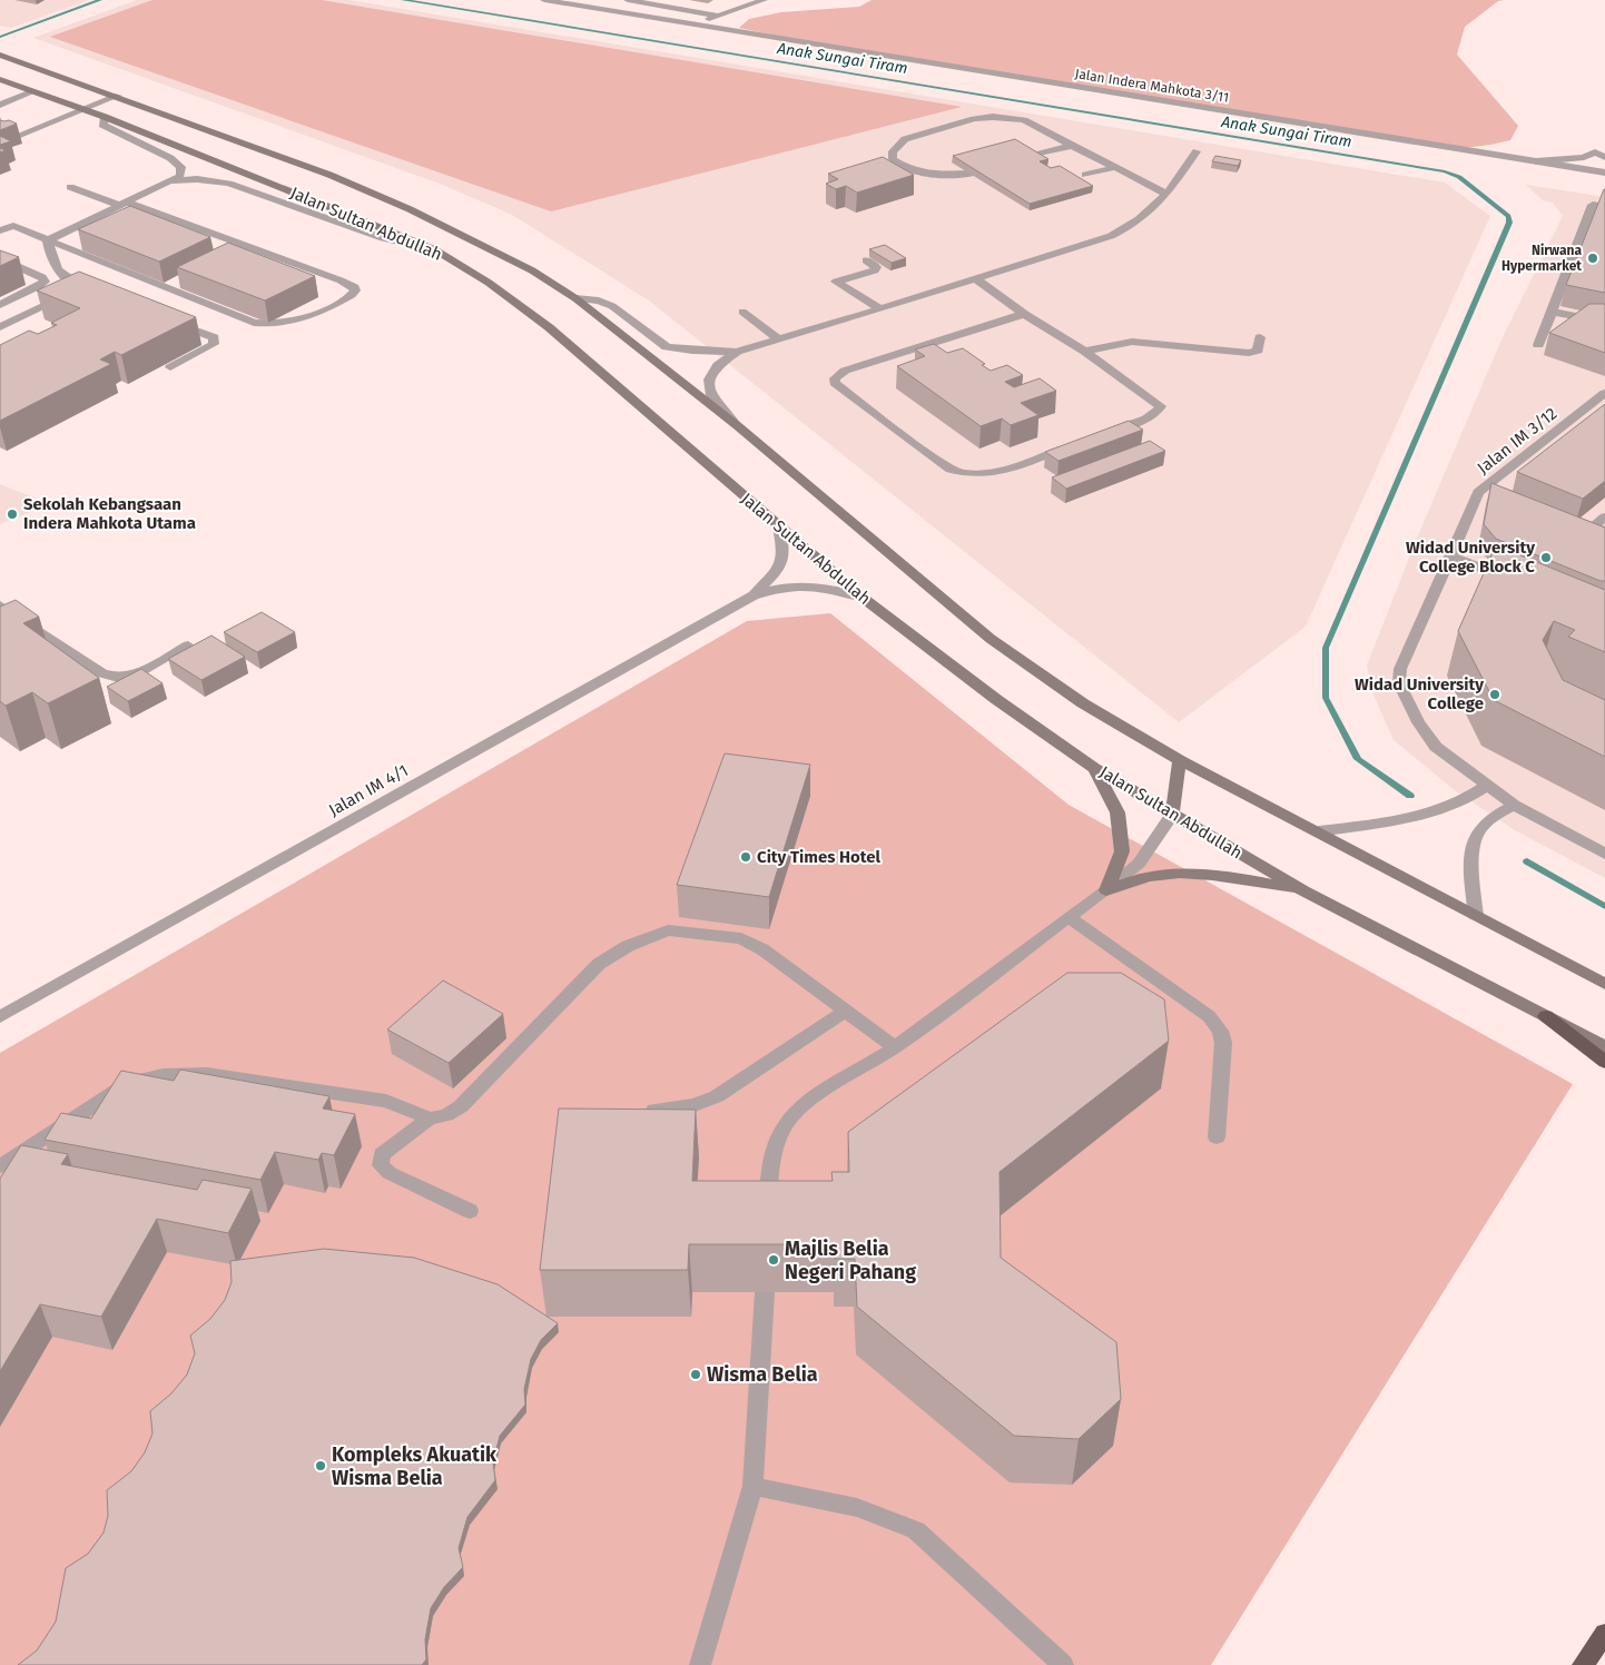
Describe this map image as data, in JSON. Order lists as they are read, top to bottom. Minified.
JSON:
{"streets":{"main road":["Jalan Sultan Abdullah"],"street":["Jalan Indera Mahkota 3/11","Jalan IM 3/12","Jalan IM 4/1"]},"crossings":[["Jalan Sultan Abdullah","Jalan IM 4/1"]],"water":["Anak Sungai Tiram"],"places":["Nirwana Hypermarket","Sekolah Kebangsaan Indera Mahkota Utama","Widad University College Block C","Widad University College","City Times Hotel","Majlis Belia Negeri Pahang","Wisma Belia","Kompleks Akuatik Wisma Belia"]}
